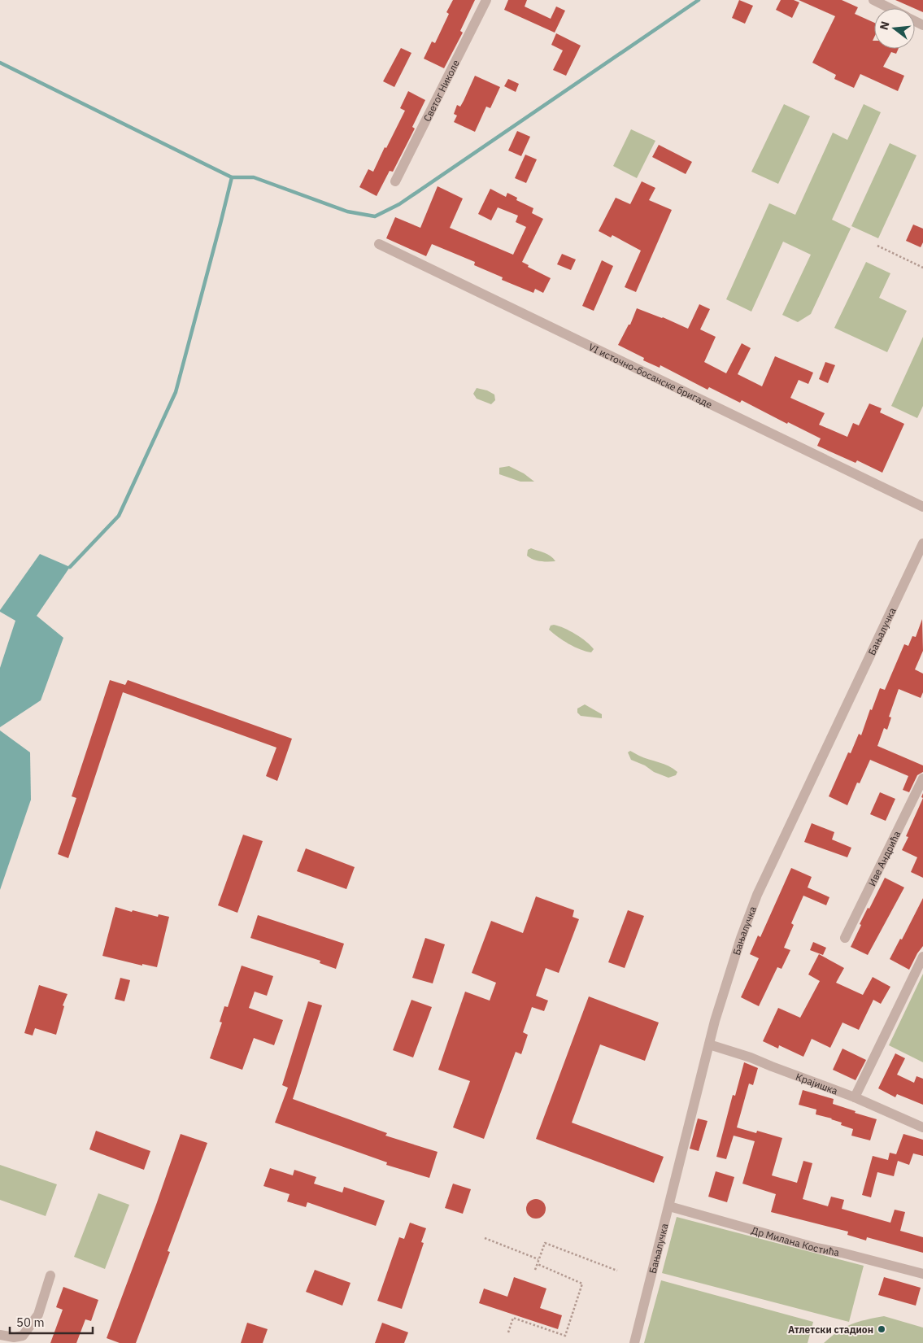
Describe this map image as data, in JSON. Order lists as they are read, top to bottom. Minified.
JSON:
{"streets":{"street":["Светог Николе","VI источно-босанске бригаде","Бањалучка","Иве Андрића","Крајишка","Др Милана Костића"]},"crossings":[["Бањалучка","Крајишка"],["Бањалучка","Др Милана Костића"]],"places":["Атлетски стадион"],"scale_bar":"50 m","north":"left"}
